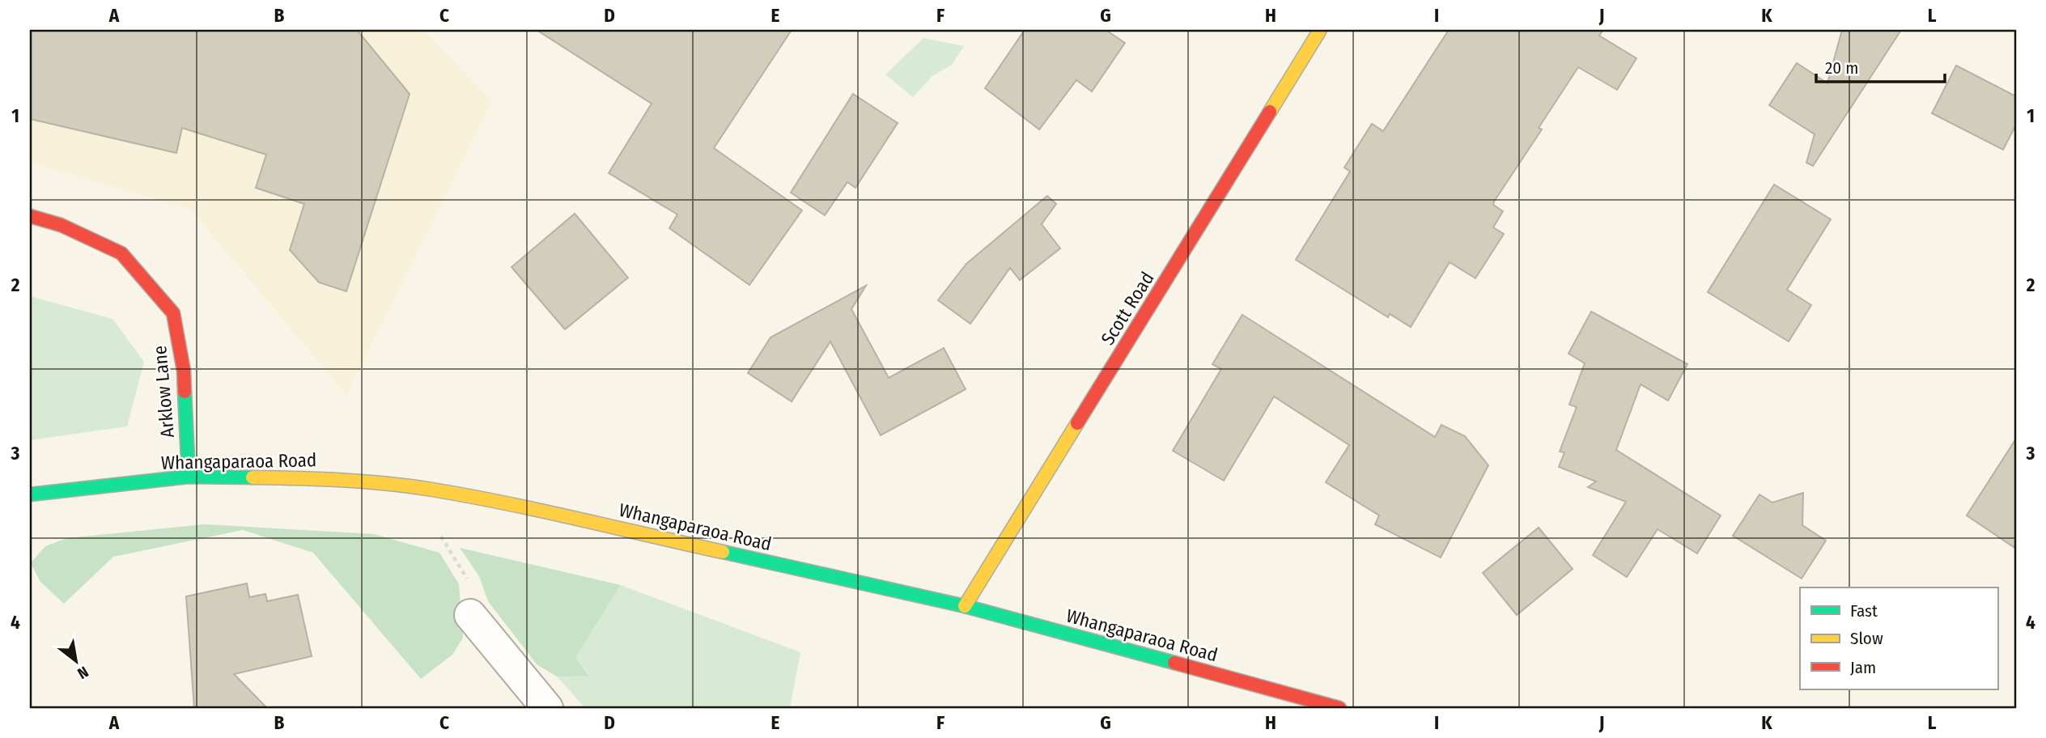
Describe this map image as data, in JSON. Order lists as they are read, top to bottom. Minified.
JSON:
{"streets":{"main road":["Scott Road","Arklow Lane","Whangaparaoa Road"]},"crossings":[["Scott Road","Whangaparaoa Road"],["Arklow Lane","Whangaparaoa Road"]],"legend":["Fast","Slow","Jam"],"scale_bar":"20 m","north":"bottom right","grid":{"columns":["A","B","C","D","E","F","G","H","I","J","K","L"],"rows":["1","2","3","4"]}}
